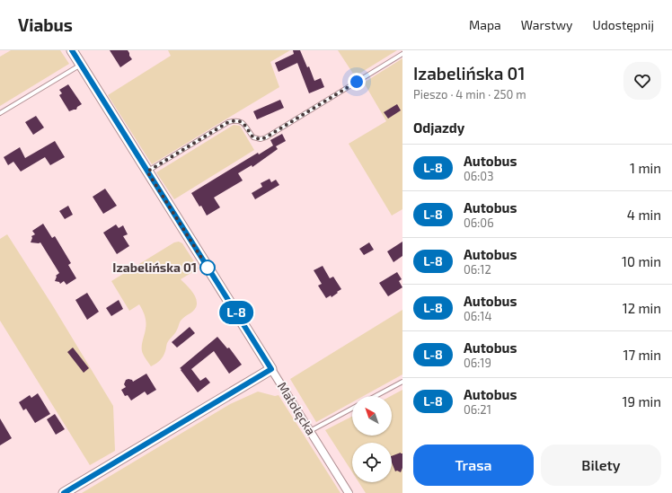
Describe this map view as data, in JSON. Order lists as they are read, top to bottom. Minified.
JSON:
{"streets":{"street":["Małołęcka"]},"places":["Izabelińska 01"],"lines":["bus line L-8"],"north":"top left","page":{"header":"Viabus","nav":["Mapa","Warstwy","Udostępnij"],"on_map":"L-8","heading":[["Izabelińska 01","Pieszo · 4 min · 250 m"],"Odjazdy"],"list":[{"mark":"L-8","name":"Autobus","note":"06:03","value":"1 min"},{"mark":"L-8","name":"Autobus","note":"06:06","value":"4 min"},{"mark":"L-8","name":"Autobus","note":"06:12","value":"10 min"},{"mark":"L-8","name":"Autobus","note":"06:14","value":"12 min"},{"mark":"L-8","name":"Autobus","note":"06:19","value":"17 min"},{"mark":"L-8","name":"Autobus","note":"06:21","value":"19 min"}],"buttons":["Trasa","Bilety"]}}
